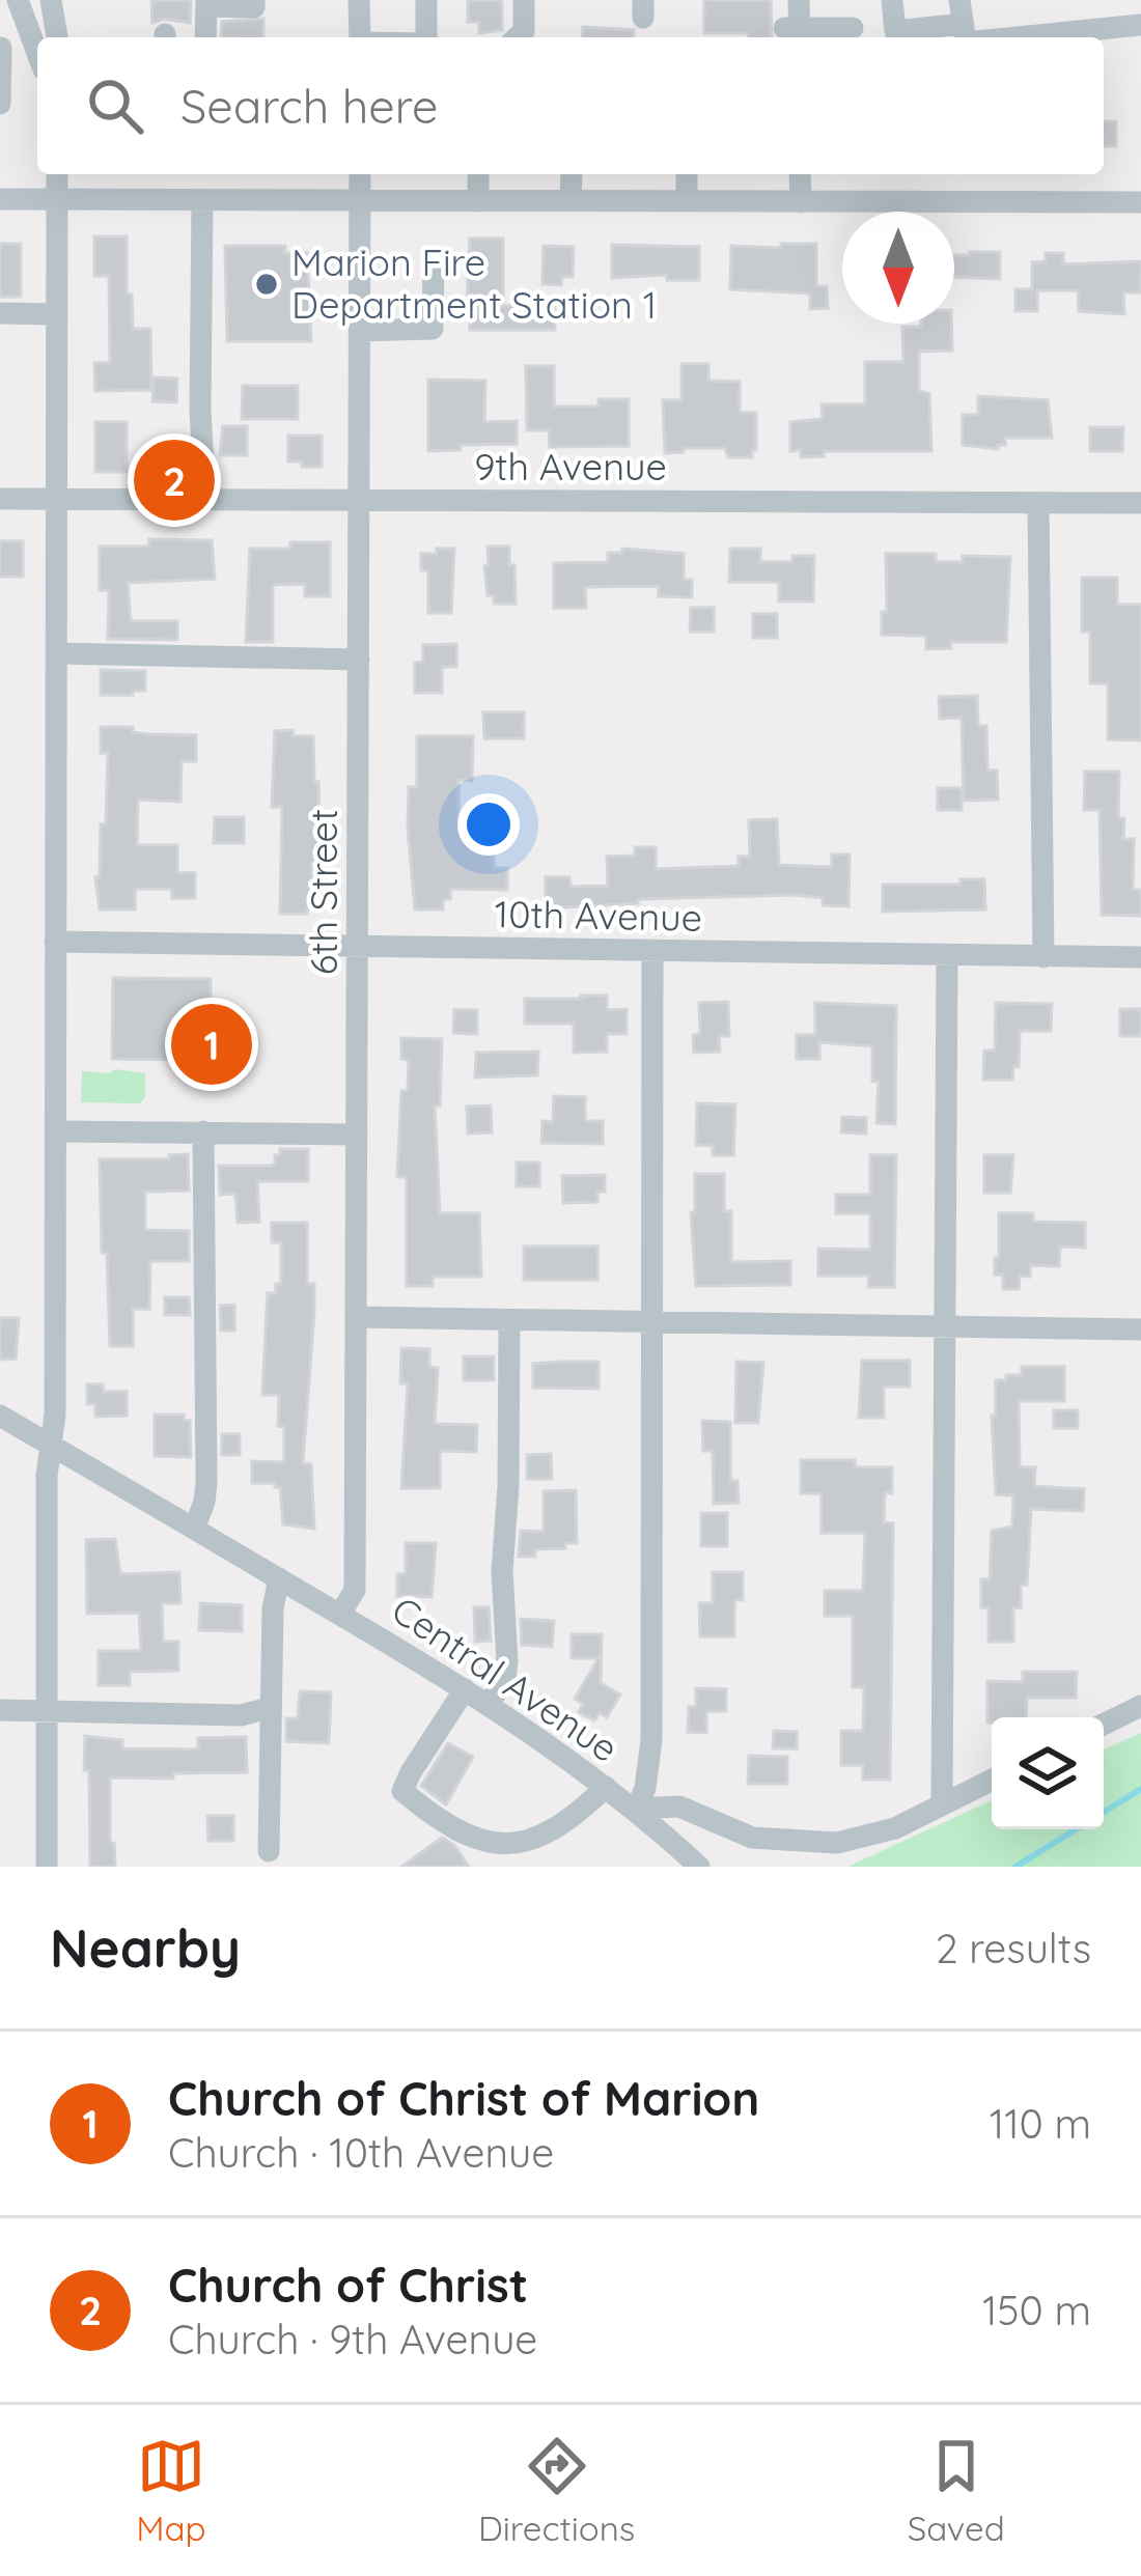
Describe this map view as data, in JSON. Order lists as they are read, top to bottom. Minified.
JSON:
{"streets":{"street":["9th Avenue","6th Street","10th Avenue","Central Avenue"]},"crossings":[["9th Avenue","6th Street"],["6th Street","10th Avenue"],["6th Street","Central Avenue"]],"places":["Marion Fire Department Station 1"],"north":"bottom","page":{"search":"Search here","pins":["2","1"],"heading":["Nearby","2 results"],"list":[{"mark":"1","name":"Church of Christ of Marion","note":"Church · 10th Avenue","value":"110 m"},{"mark":"2","name":"Church of Christ","note":"Church · 9th Avenue","value":"150 m"}],"nav":["Map","Directions","Saved"]}}
